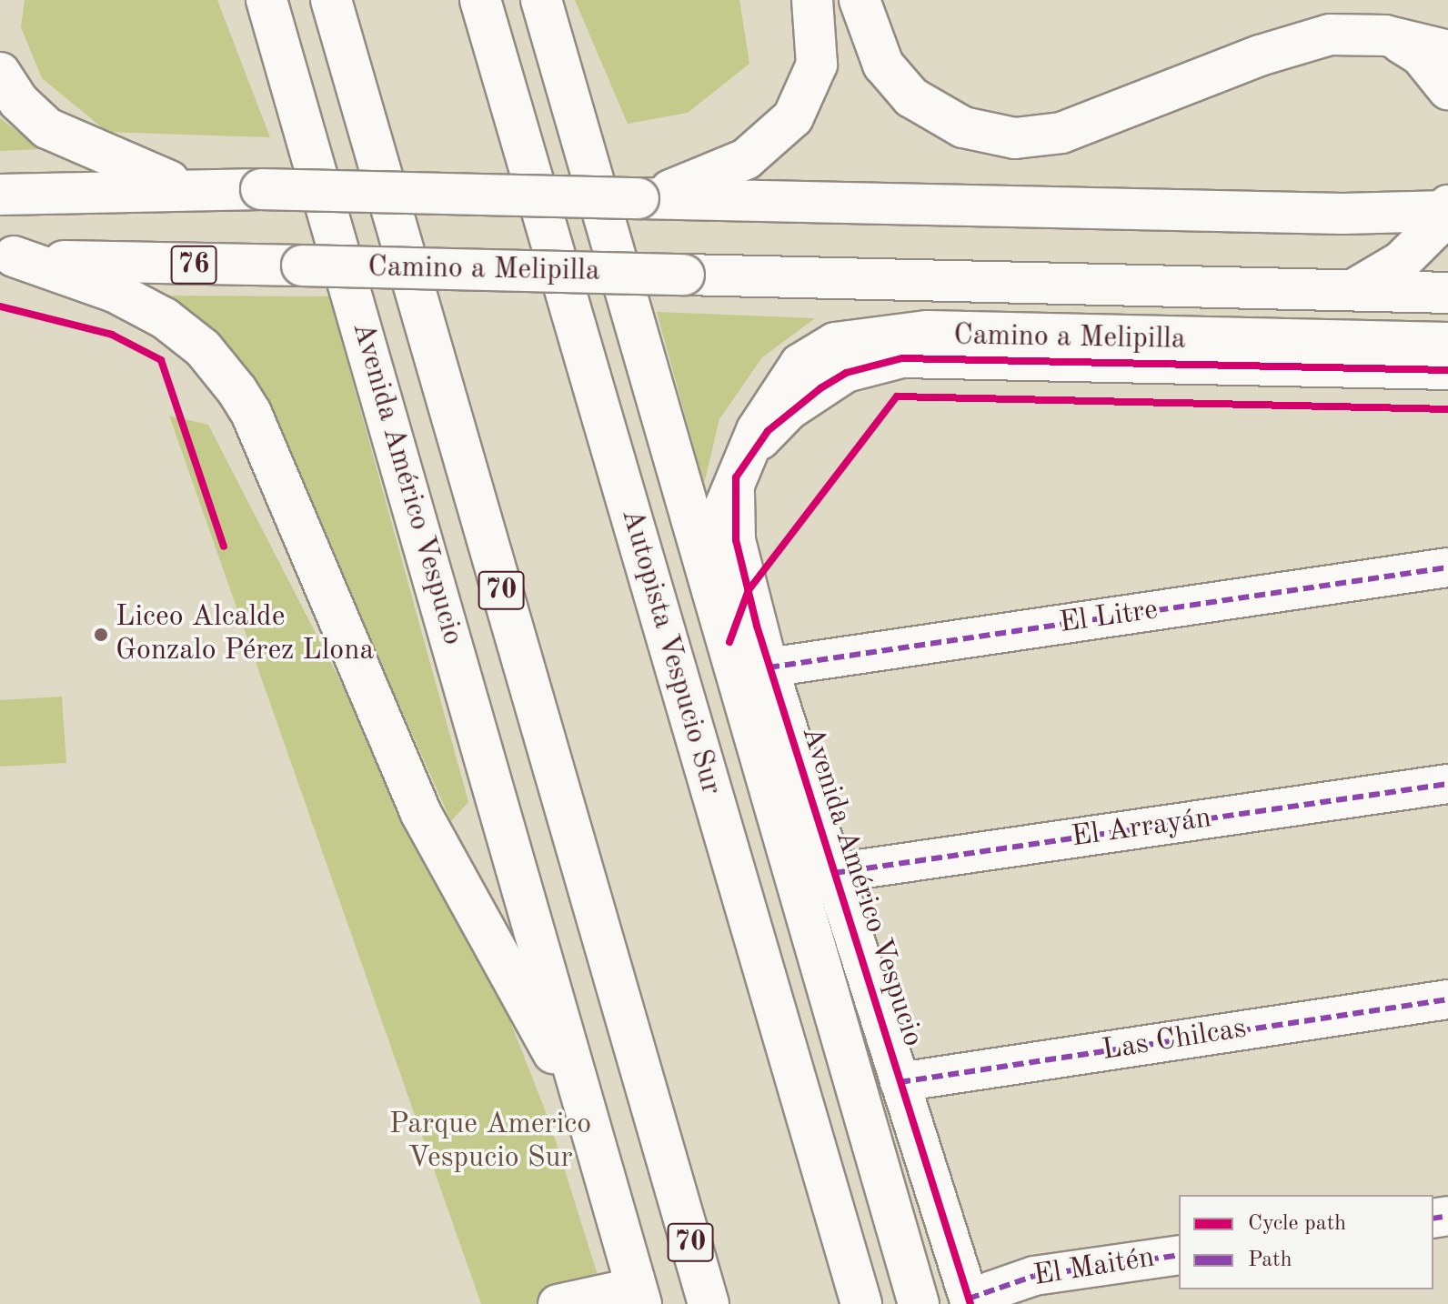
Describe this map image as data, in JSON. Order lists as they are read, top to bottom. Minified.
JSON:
{"streets":{"main road":["76","Camino a Melipilla","Avenida Américo Vespucio","70","Autopista Vespucio Sur"],"street":["El Litre","El Arrayán","Las Chilcas","El Maitén"]},"crossings":[["Camino a Melipilla","Avenida Américo Vespucio"],["Avenida Américo Vespucio","El Litre"],["Avenida Américo Vespucio","El Arrayán"],["Avenida Américo Vespucio","Las Chilcas"],["Avenida Américo Vespucio","El Maitén"]],"parks":["Parque Americo Vespucio Sur"],"places":["Liceo Alcalde Gonzalo Pérez Llona"],"legend":["Cycle path","Path"]}
